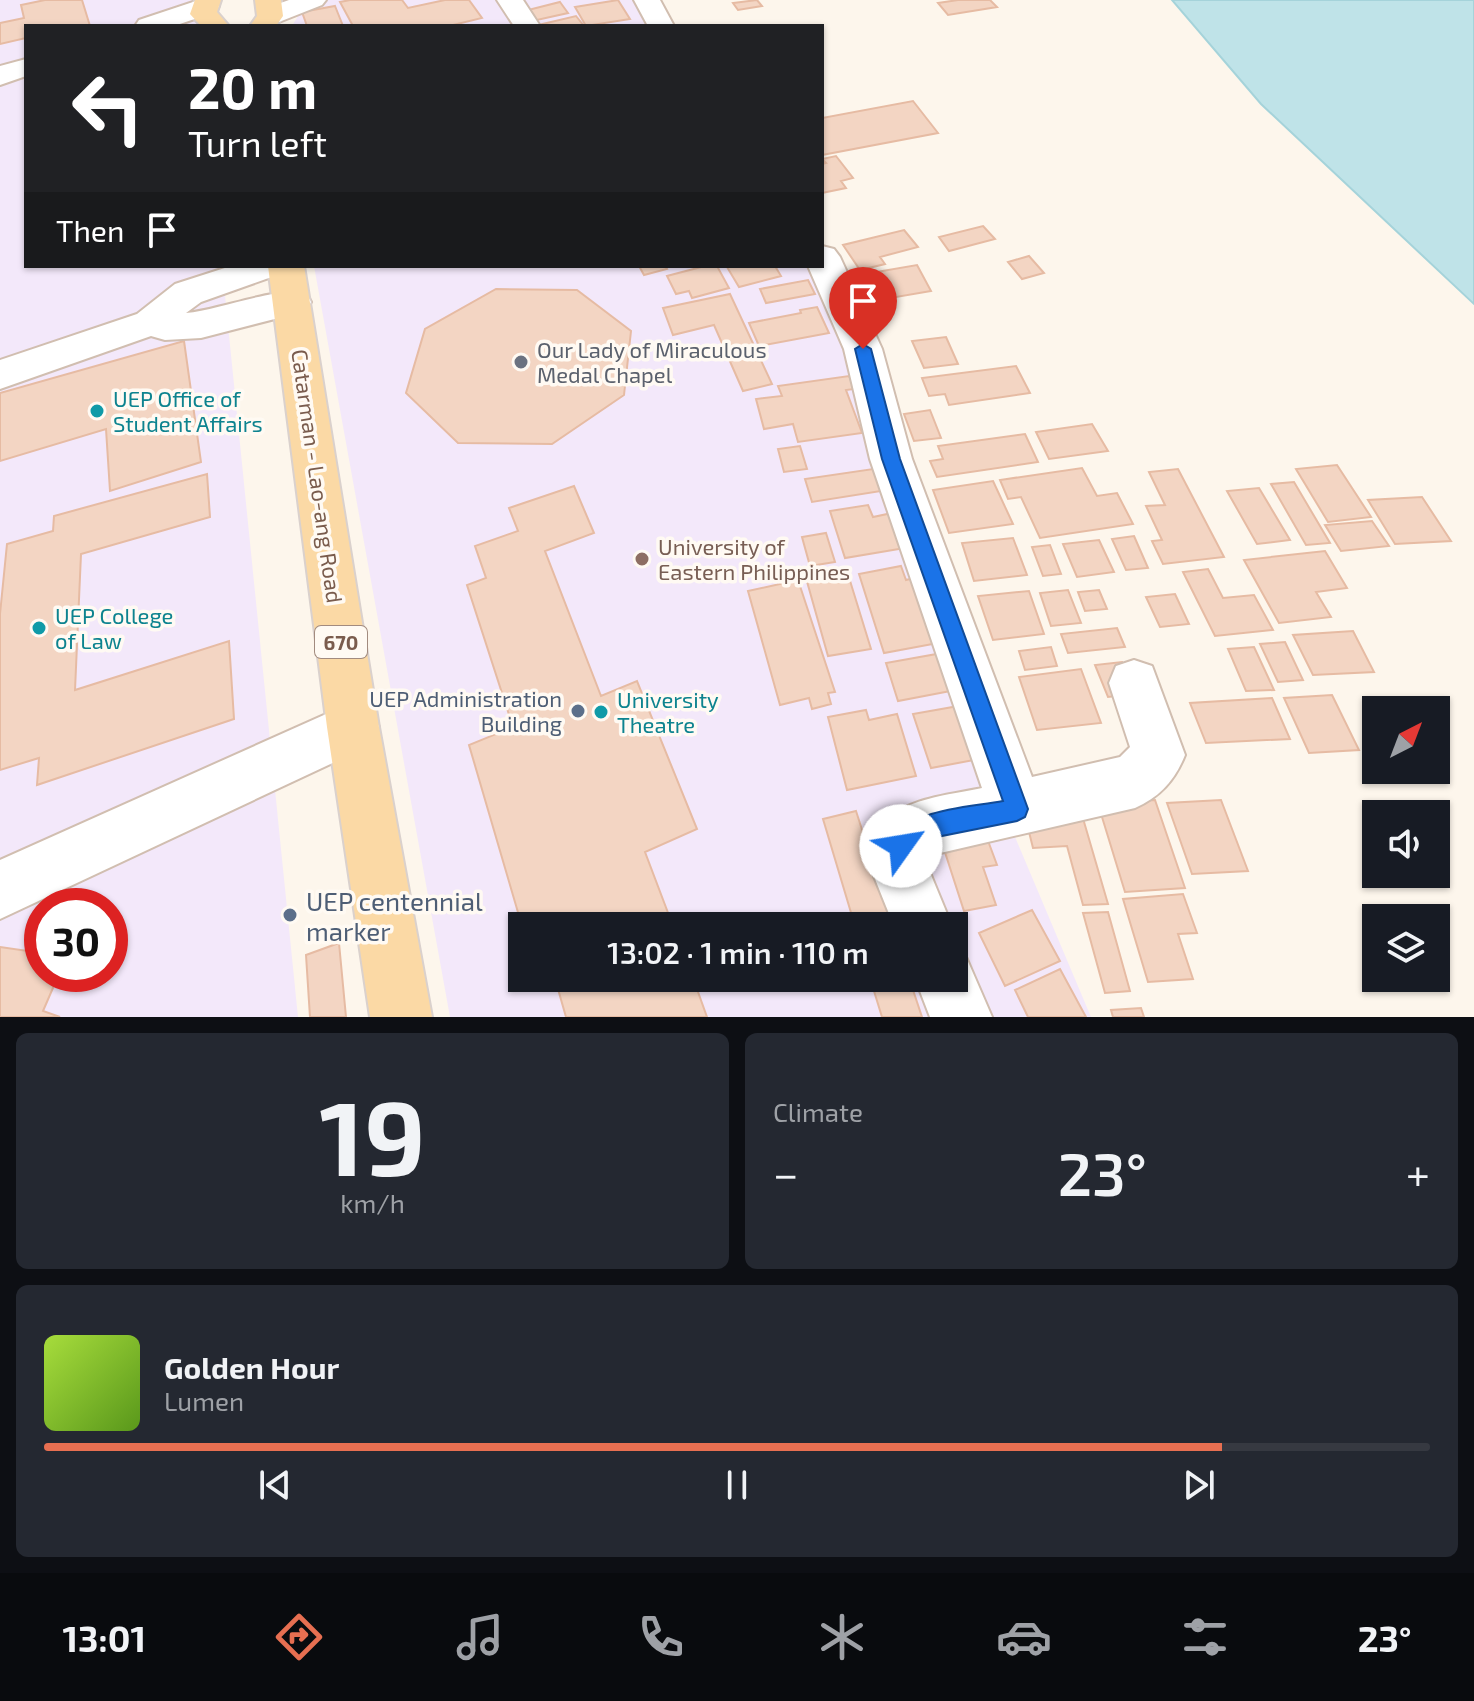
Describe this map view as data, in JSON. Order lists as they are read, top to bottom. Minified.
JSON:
{"streets":{"main road":["Catarman - Lao-ang Road","670"]},"places":["Our Lady of Miraculous Medal Chapel","UEP Office of Student Affairs","University of Eastern Philippines","UEP College of Law","UEP Administration Building","University Theatre","UEP centennial marker"],"north":"top right","page":{"turn":["20 m","Turn left"],"then":"Then","limit":"30","trip":"13:02 · 1 min · 110 m","tile":[["19","km/h"],"Climate"],"heat":["−","23°","+"],"song":["Golden Hour","Lumen"],"tabs":["13:01","23°"]}}
